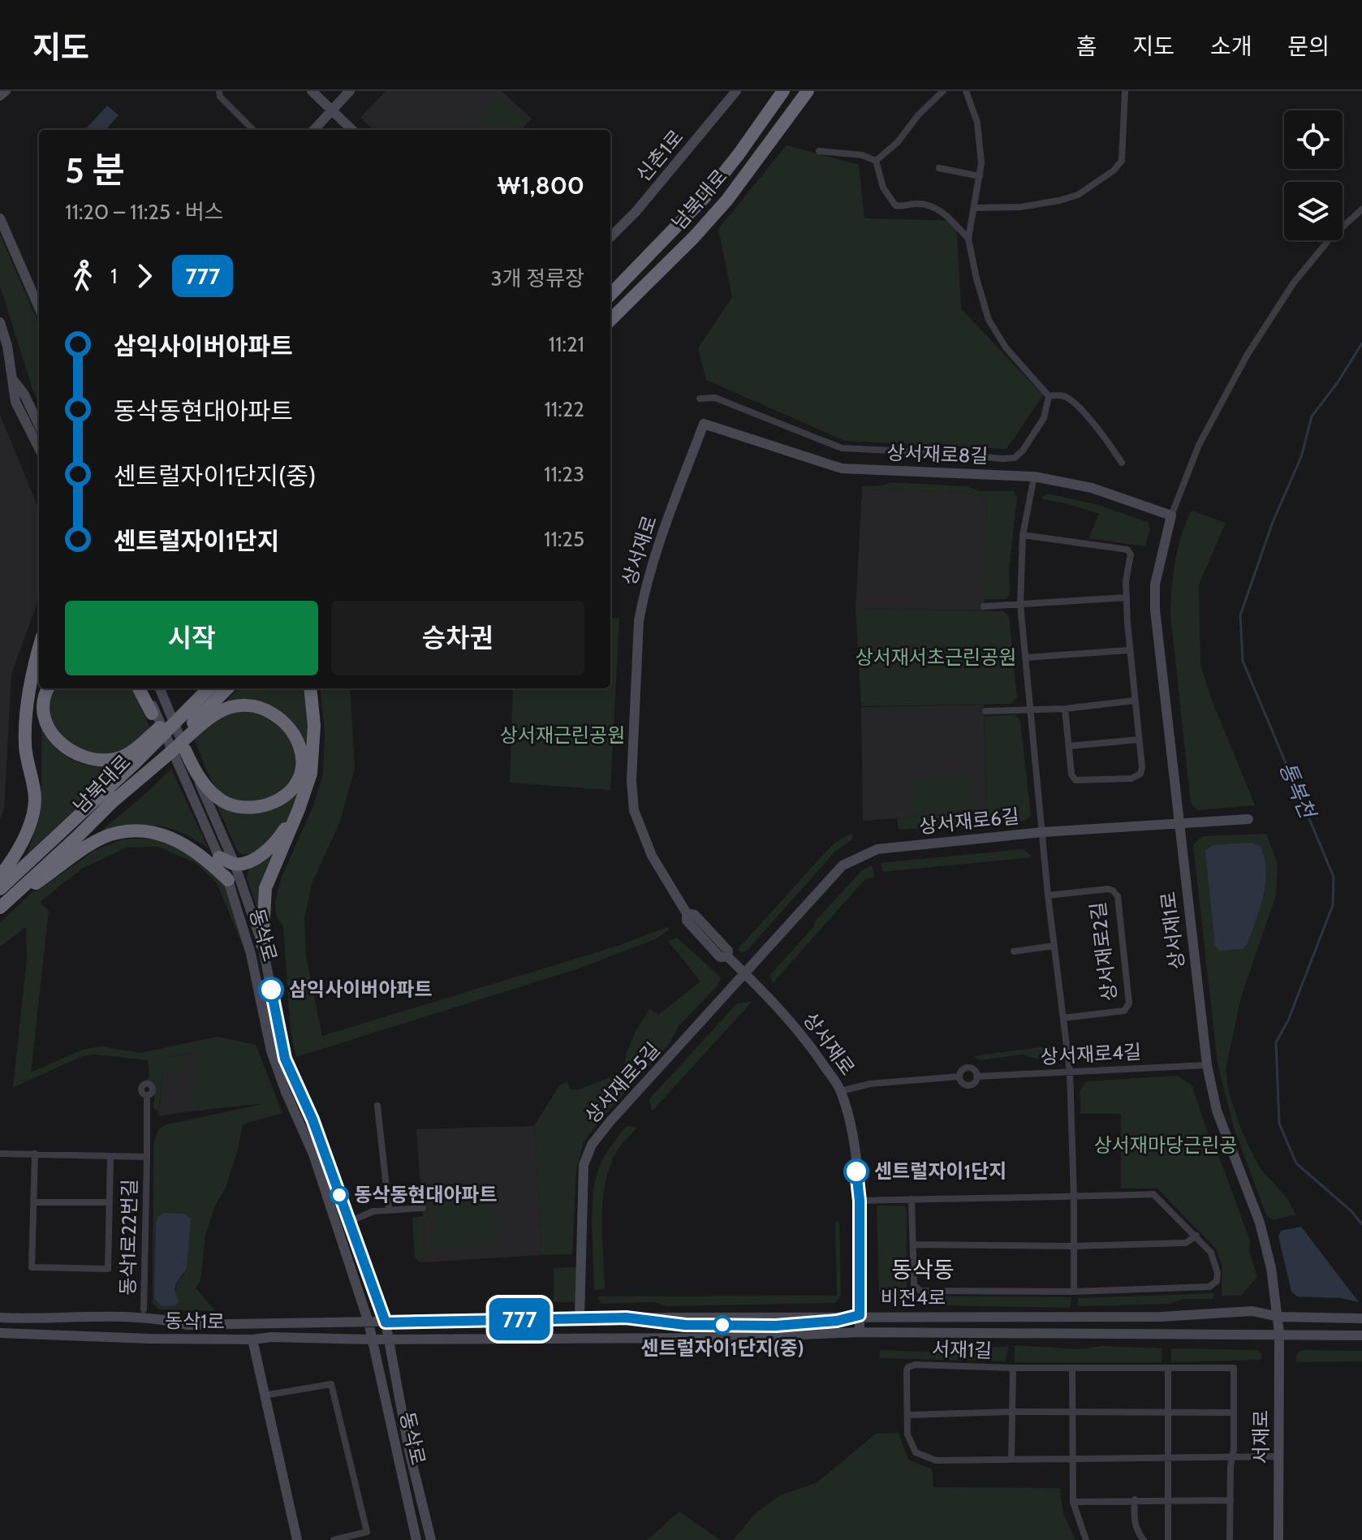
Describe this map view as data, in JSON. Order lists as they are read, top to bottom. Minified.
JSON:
{"streets":{"highway":["남북대로"],"main road":["신촌1로","상서재로8길","상서재로","상서재로6길","상서재1로","동삭로","상서재로5길","비전4로","동삭1로","서재로"],"street":["상서재로2길","상서재로4길","동삭1로22번길","서재1길"]},"crossings":[["상서재로8길","상서재로"],["상서재로8길","상서재1로"],["상서재로","상서재로6길"],["상서재로","상서재로5길"],["상서재로","비전4로"],["상서재로6길","상서재1로"],["상서재로6길","상서재로5길"],["상서재1로","상서재로4길"],["상서재1로","비전4로"],["상서재1로","서재로"],["동삭로","비전4로"],["동삭로","동삭1로"],["상서재로5길","비전4로"],["비전4로","동삭1로"],["비전4로","서재로"]],"districts":["동삭동"],"water":["통복천"],"parks":["상서재서초근린공원","상서재근린공원","상서재마당근린공"],"places":["삼익사이버아파트","센트럴자이1단지","동삭동현대아파트","센트럴자이1단지(중)"],"lines":["bus line 777"],"page":{"header":"지도","nav":["홈","지도","소개","문의"],"on_map":"777","heading":["5 분","11:20 – 11:25 · 버스","₩1,800"],"legs":["1","777","3개 정류장"],"list":[{"name":"삼익사이버아파트","value":"11:21"},{"name":"동삭동현대아파트","value":"11:22"},{"name":"센트럴자이1단지(중)","value":"11:23"},{"name":"센트럴자이1단지","value":"11:25"}],"buttons":["시작","승차권"]}}
